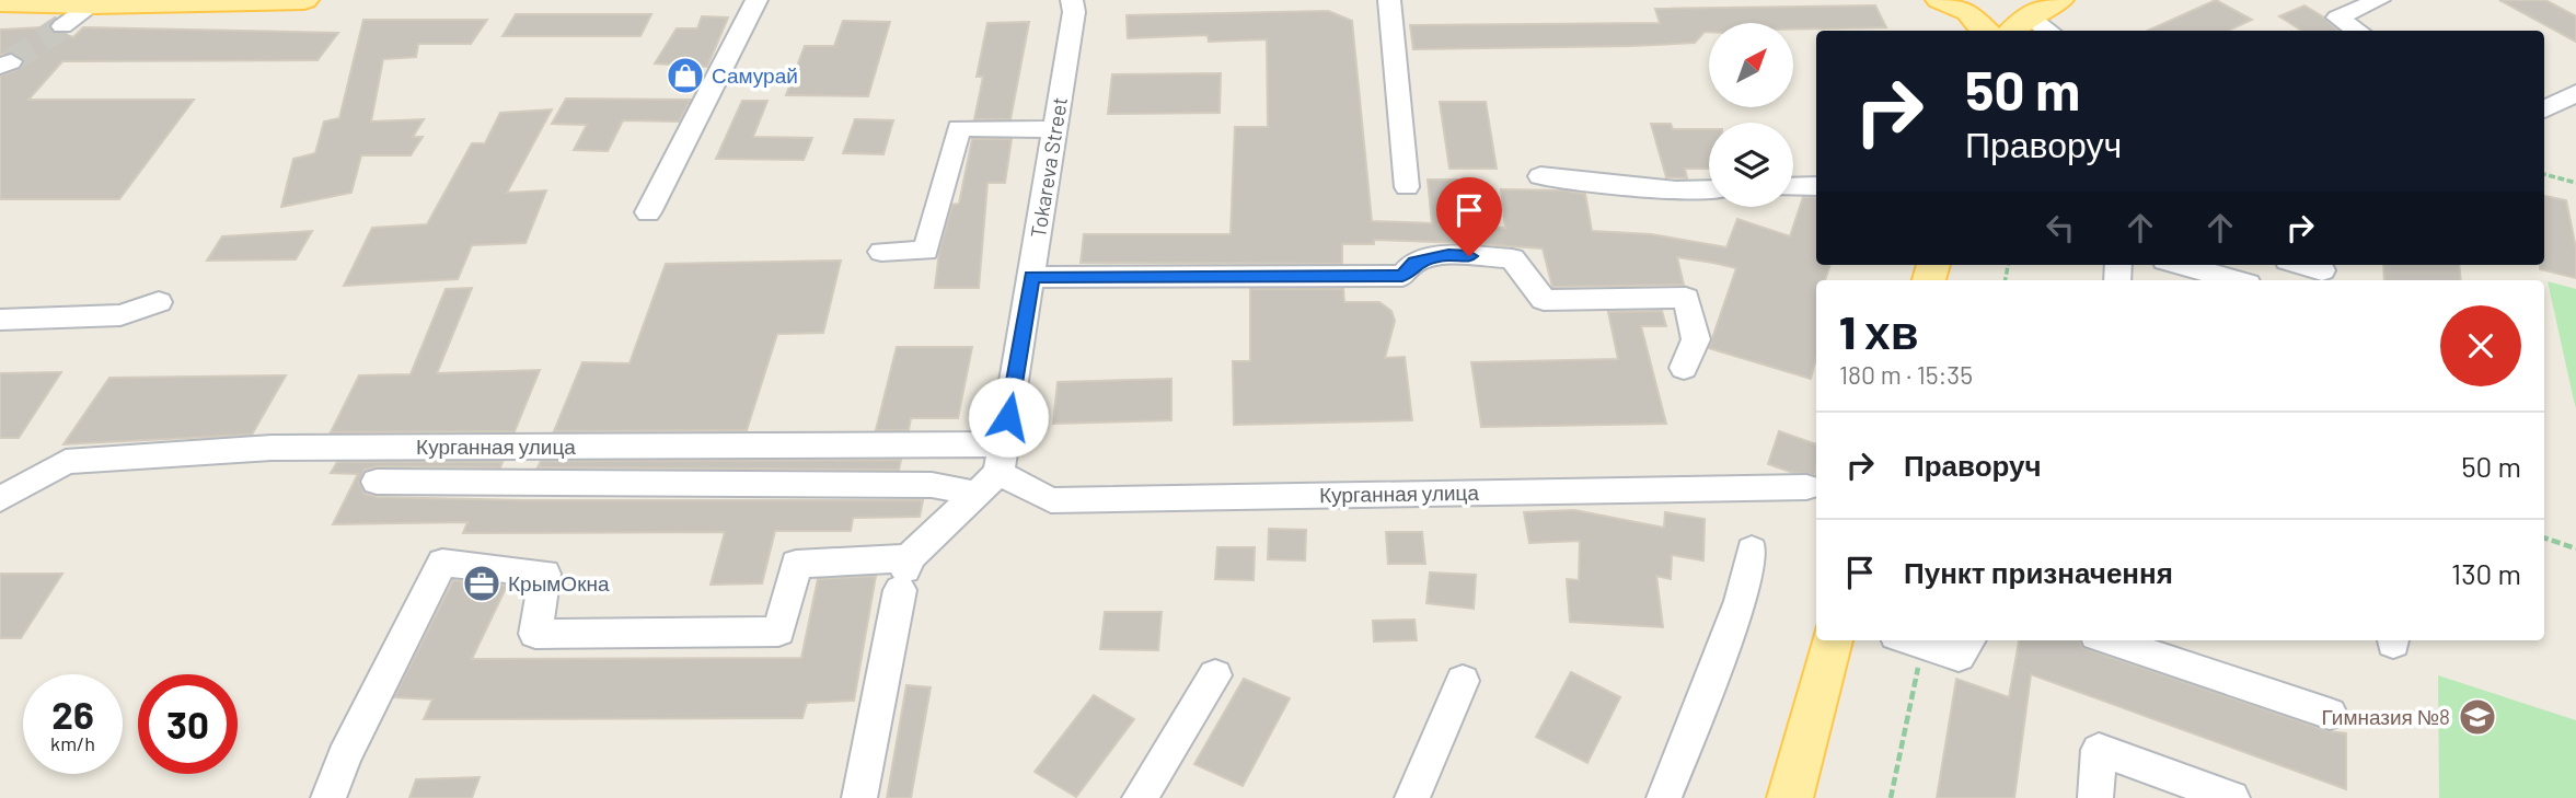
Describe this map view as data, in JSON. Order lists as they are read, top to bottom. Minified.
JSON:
{"streets":{"street":["Tokareva Street","Курганная улица"]},"crossings":[["Tokareva Street","Курганная улица"]],"places":{"shop":["Самурай"],"office":["КрымОкна"],"school or university":["Гимназия №8"]},"north":"top right","page":{"turn":["50 m","Праворуч"],"heading":["1 хв","180 m · 15:35"],"list":[{"name":"Праворуч","value":"50 m"},{"name":"Пункт призначення","value":"130 m"}],"speed":"26 km/h","limit":"30"}}
